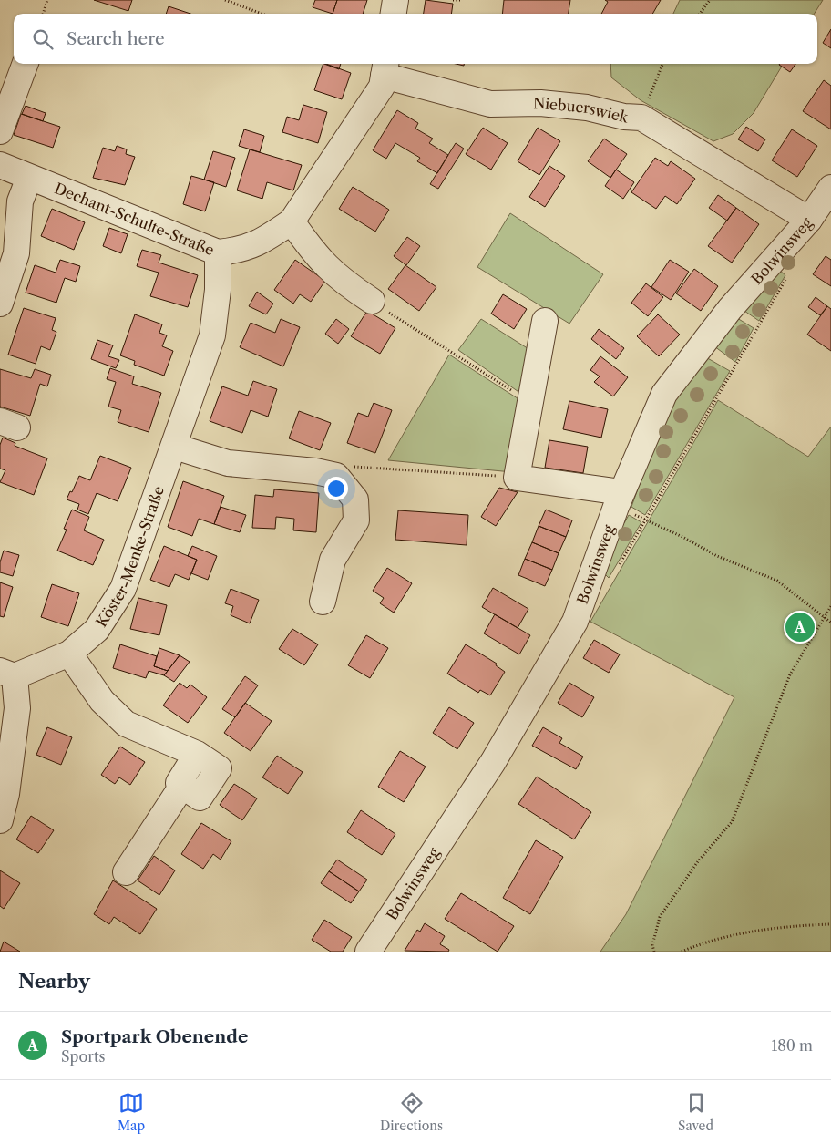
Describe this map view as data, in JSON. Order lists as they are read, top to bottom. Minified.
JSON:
{"streets":{"street":["Niebuerswiek","Dechant-Schulte-Straße","Bolwinsweg","Köster-Menke-Straße"]},"crossings":[["Niebuerswiek","Dechant-Schulte-Straße"],["Niebuerswiek","Bolwinsweg"],["Dechant-Schulte-Straße","Köster-Menke-Straße"]],"page":{"search":"Search here","pins":"A","heading":"Nearby","list":[{"mark":"A","name":"Sportpark Obenende","note":"Sports","value":"180 m"}],"nav":["Map","Directions","Saved"]}}
